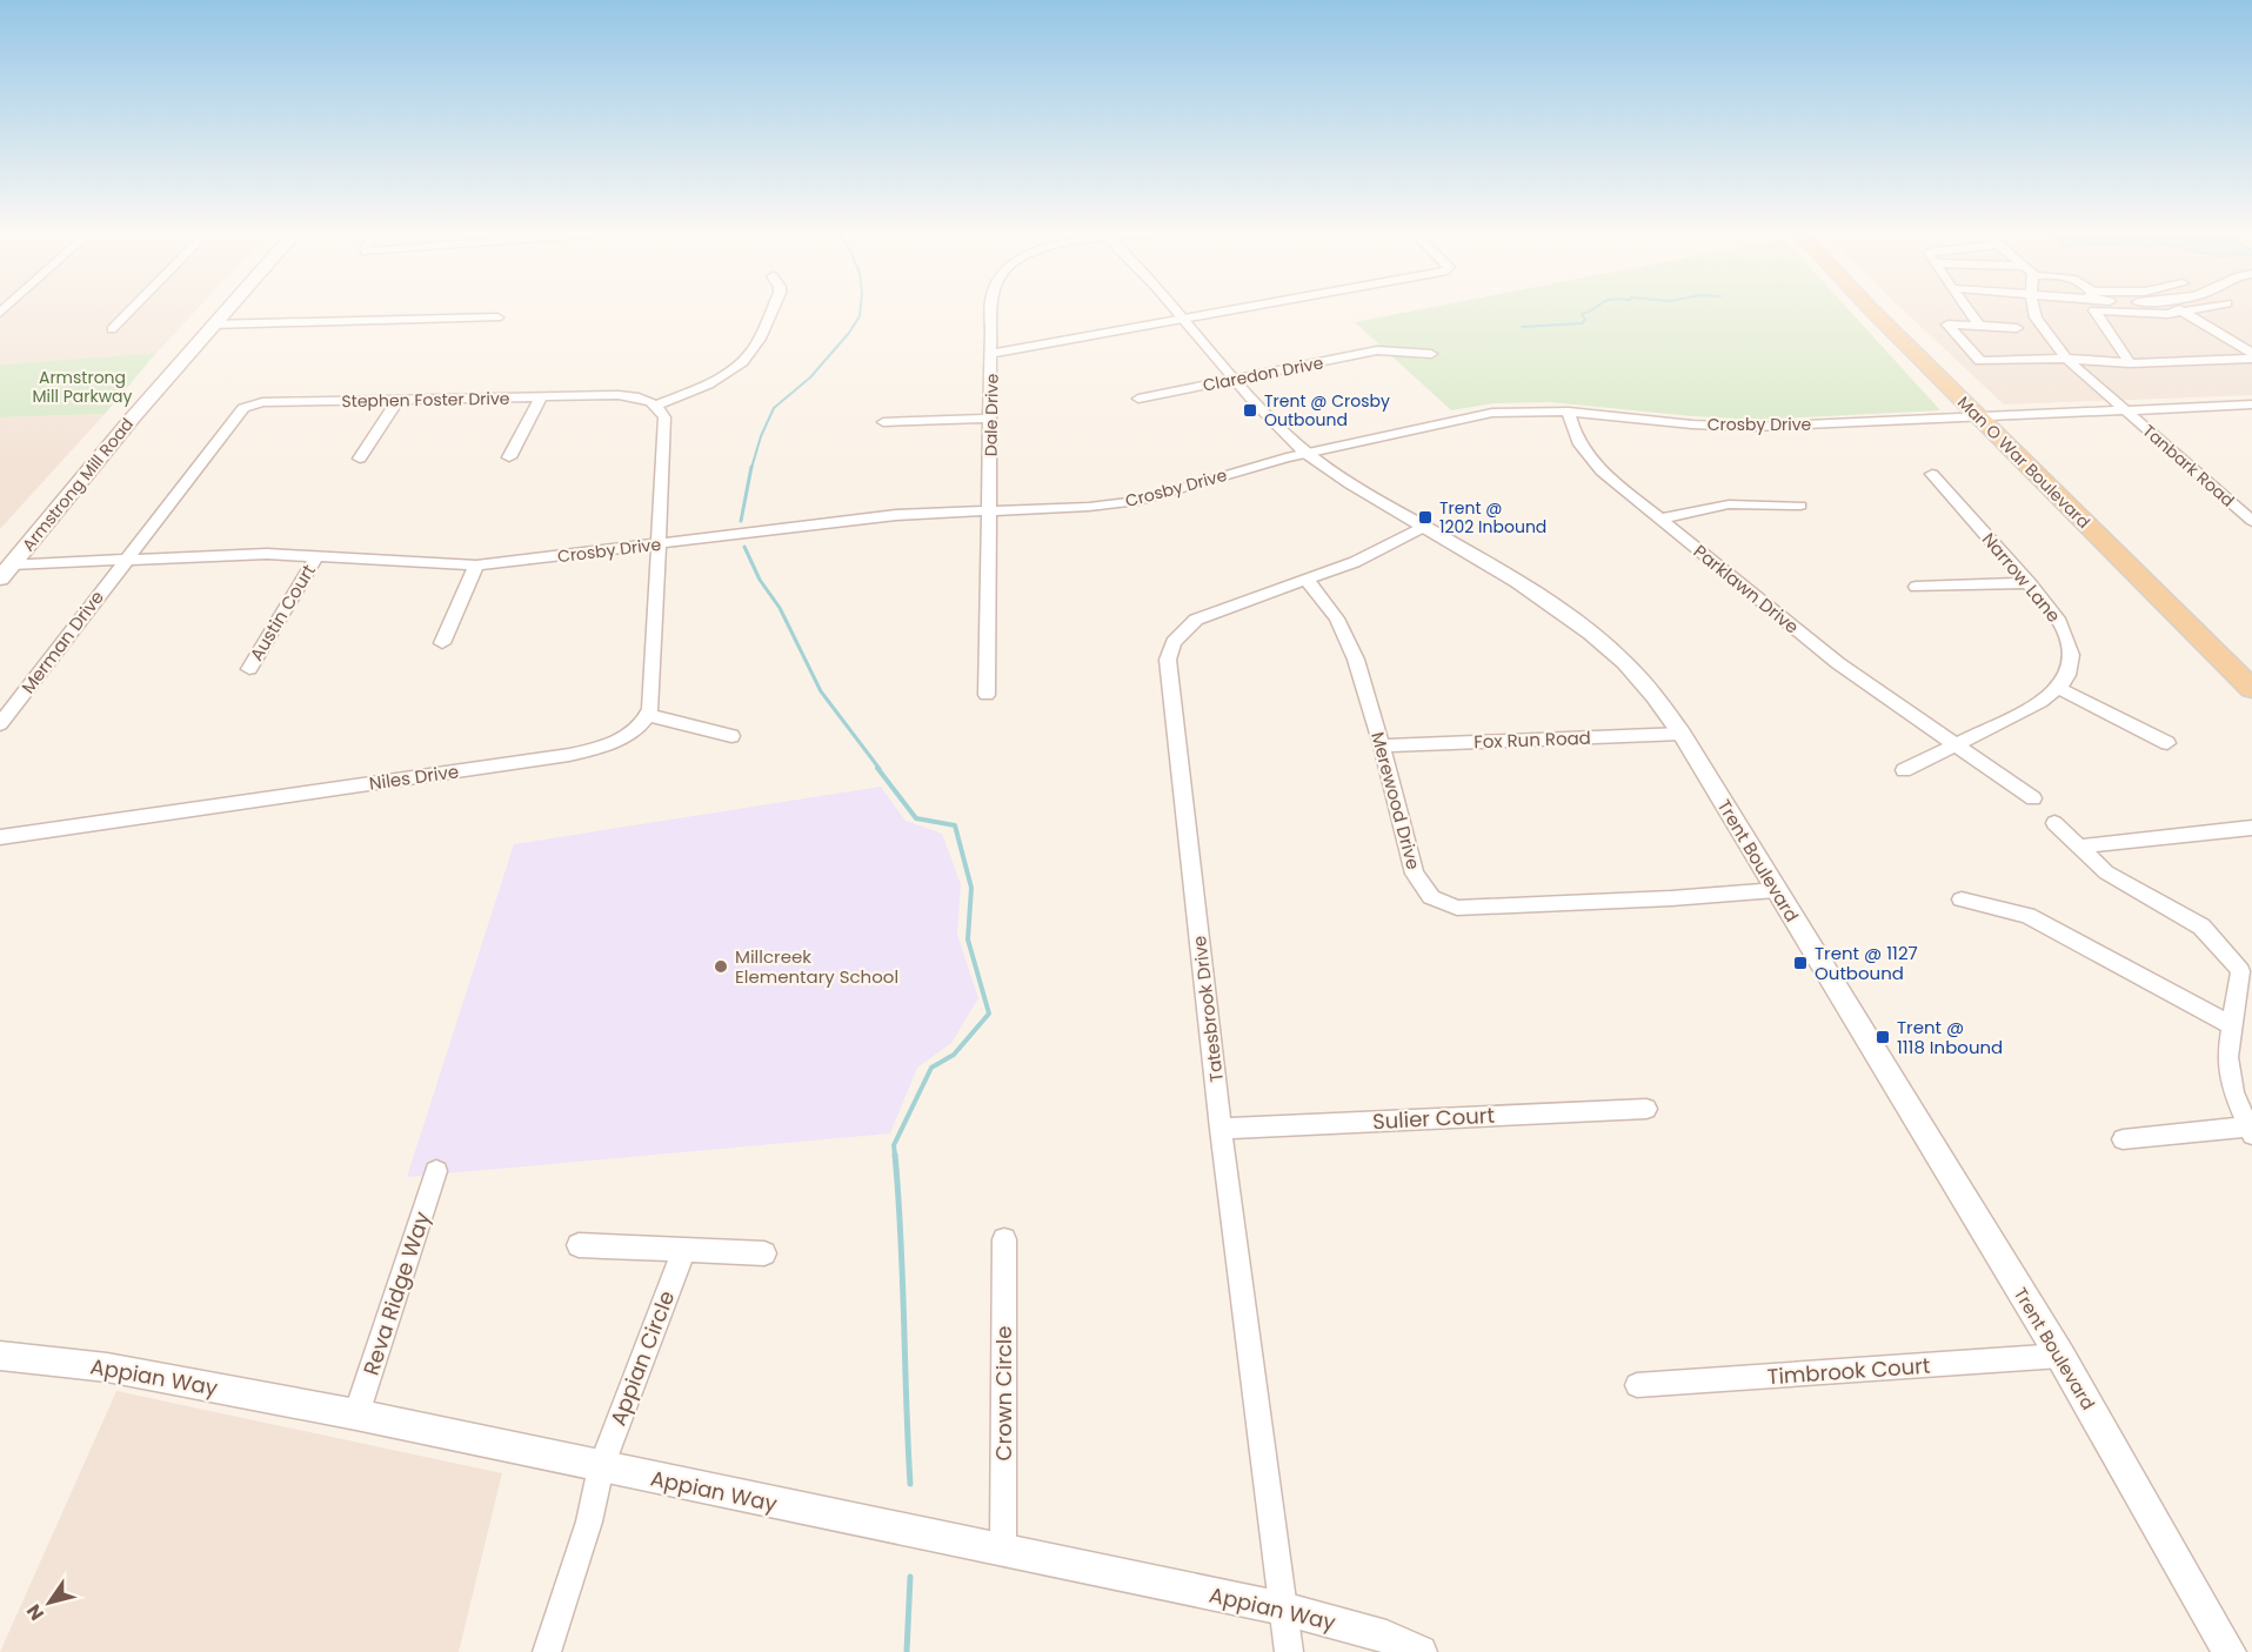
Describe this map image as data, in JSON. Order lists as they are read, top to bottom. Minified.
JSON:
{"streets":{"main road":["Man O War Boulevard","Armstrong Mill Road"],"street":["Claredon Drive","Stephen Foster Drive","Dale Drive","Crosby Drive","Tanbark Road","Narrow Lane","Parklawn Drive","Austin Court","Merman Drive","Fox Run Road","Niles Drive","Merewood Drive","Trent Boulevard","Tatesbrook Drive","Sulier Court","Reva Ridge Way","Appian Circle","Timbrook Court","Appian Way","Crown Circle"]},"crossings":[["Claredon Drive","Trent Boulevard"],["Stephen Foster Drive","Crosby Drive"],["Stephen Foster Drive","Merman Drive"],["Dale Drive","Crosby Drive"],["Crosby Drive","Man O War Boulevard"],["Crosby Drive","Tanbark Road"],["Crosby Drive","Armstrong Mill Road"],["Crosby Drive","Parklawn Drive"],["Crosby Drive","Austin Court"],["Crosby Drive","Merman Drive"],["Crosby Drive","Trent Boulevard"],["Fox Run Road","Merewood Drive"],["Fox Run Road","Trent Boulevard"],["Merewood Drive","Trent Boulevard"],["Merewood Drive","Tatesbrook Drive"],["Trent Boulevard","Tatesbrook Drive"],["Trent Boulevard","Timbrook Court"],["Tatesbrook Drive","Sulier Court"],["Tatesbrook Drive","Appian Way"],["Reva Ridge Way","Appian Way"],["Appian Circle","Appian Way"],["Appian Way","Crown Circle"]],"parks":["Armstrong Mill Parkway"],"places":{"transit":["Trent @ Crosby Outbound","Trent @ 1202 Inbound","Trent @ 1127 Outbound","Trent @ 1118 Inbound"],"other":["Millcreek Elementary School"]},"north":"bottom left"}
